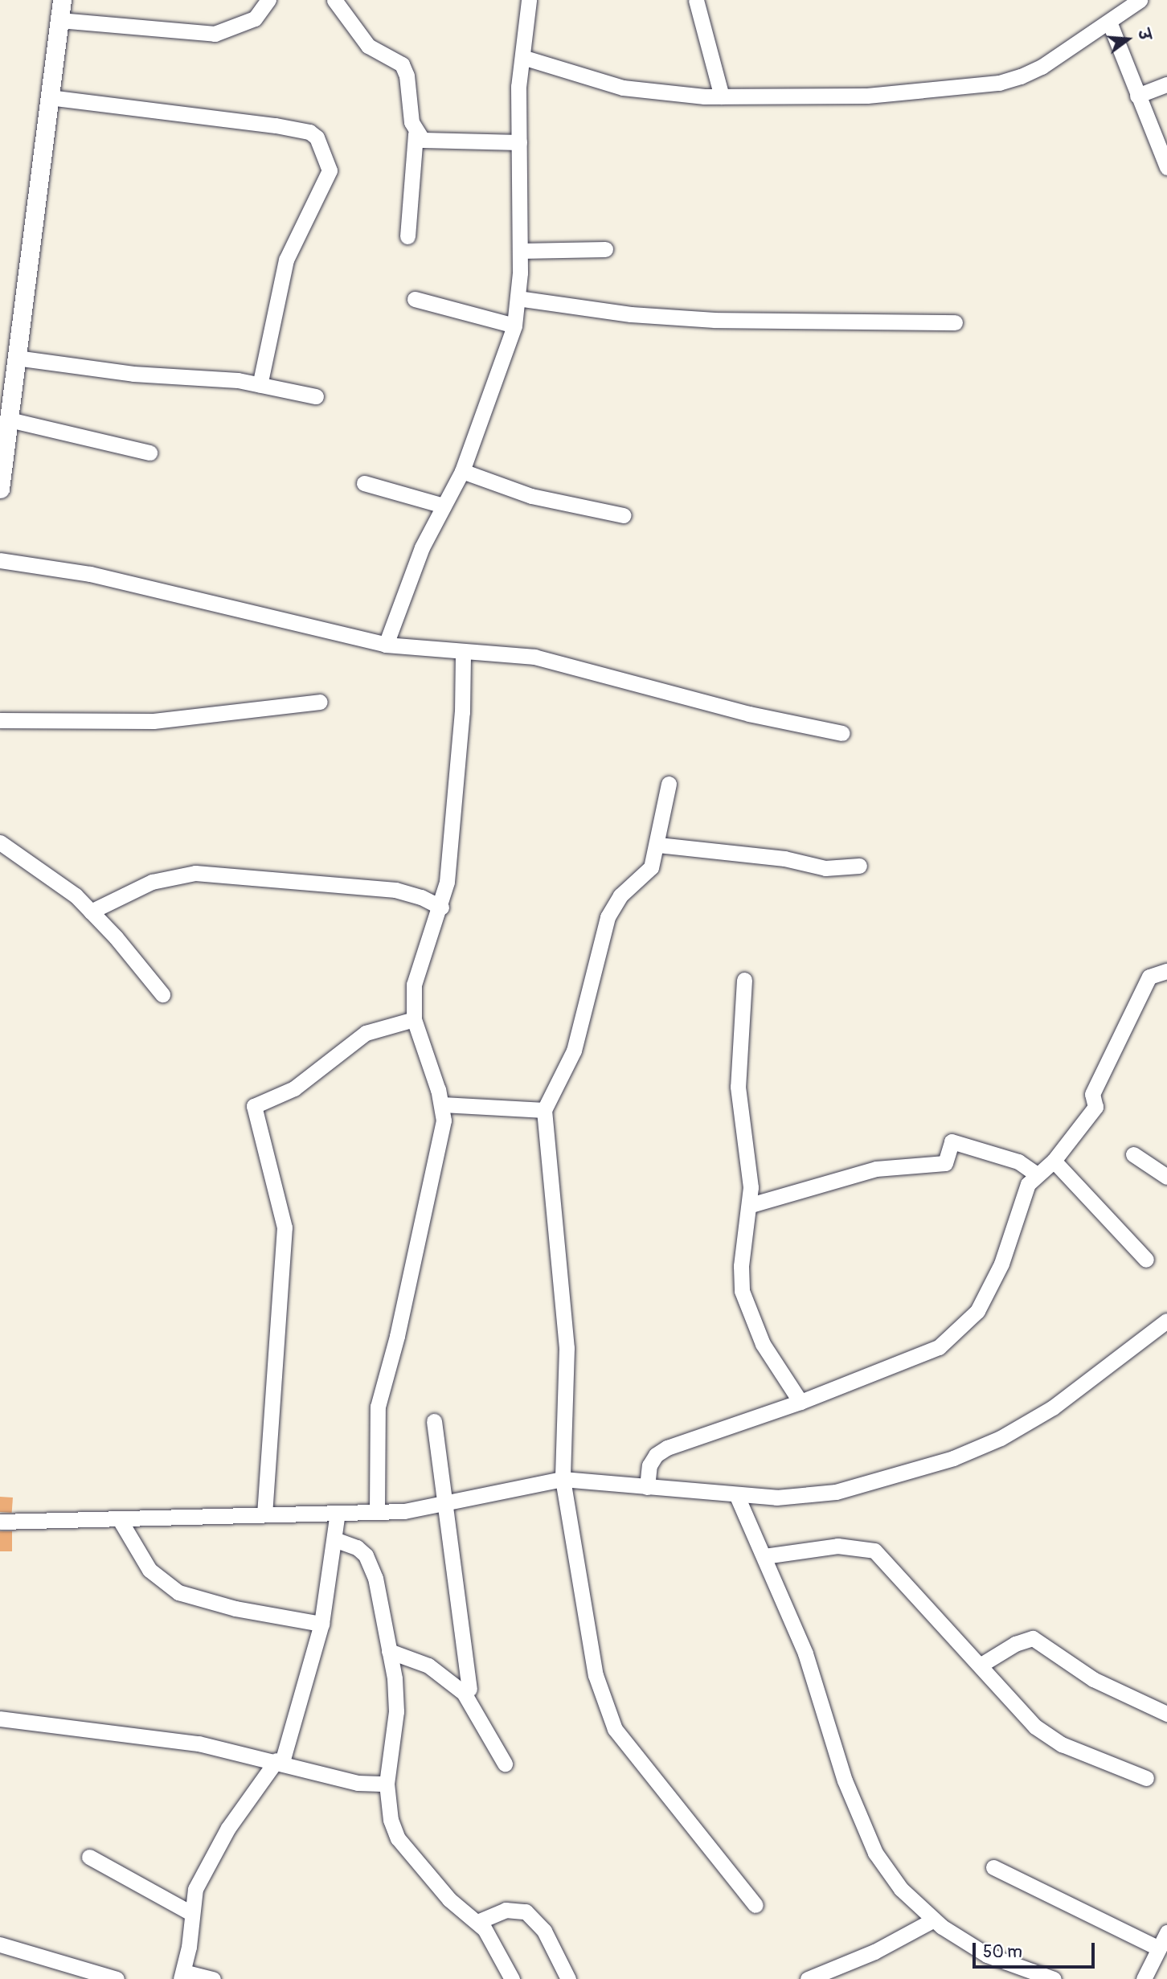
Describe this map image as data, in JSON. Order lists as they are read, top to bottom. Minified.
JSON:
{"scale_bar":"50 m","north":"right"}
